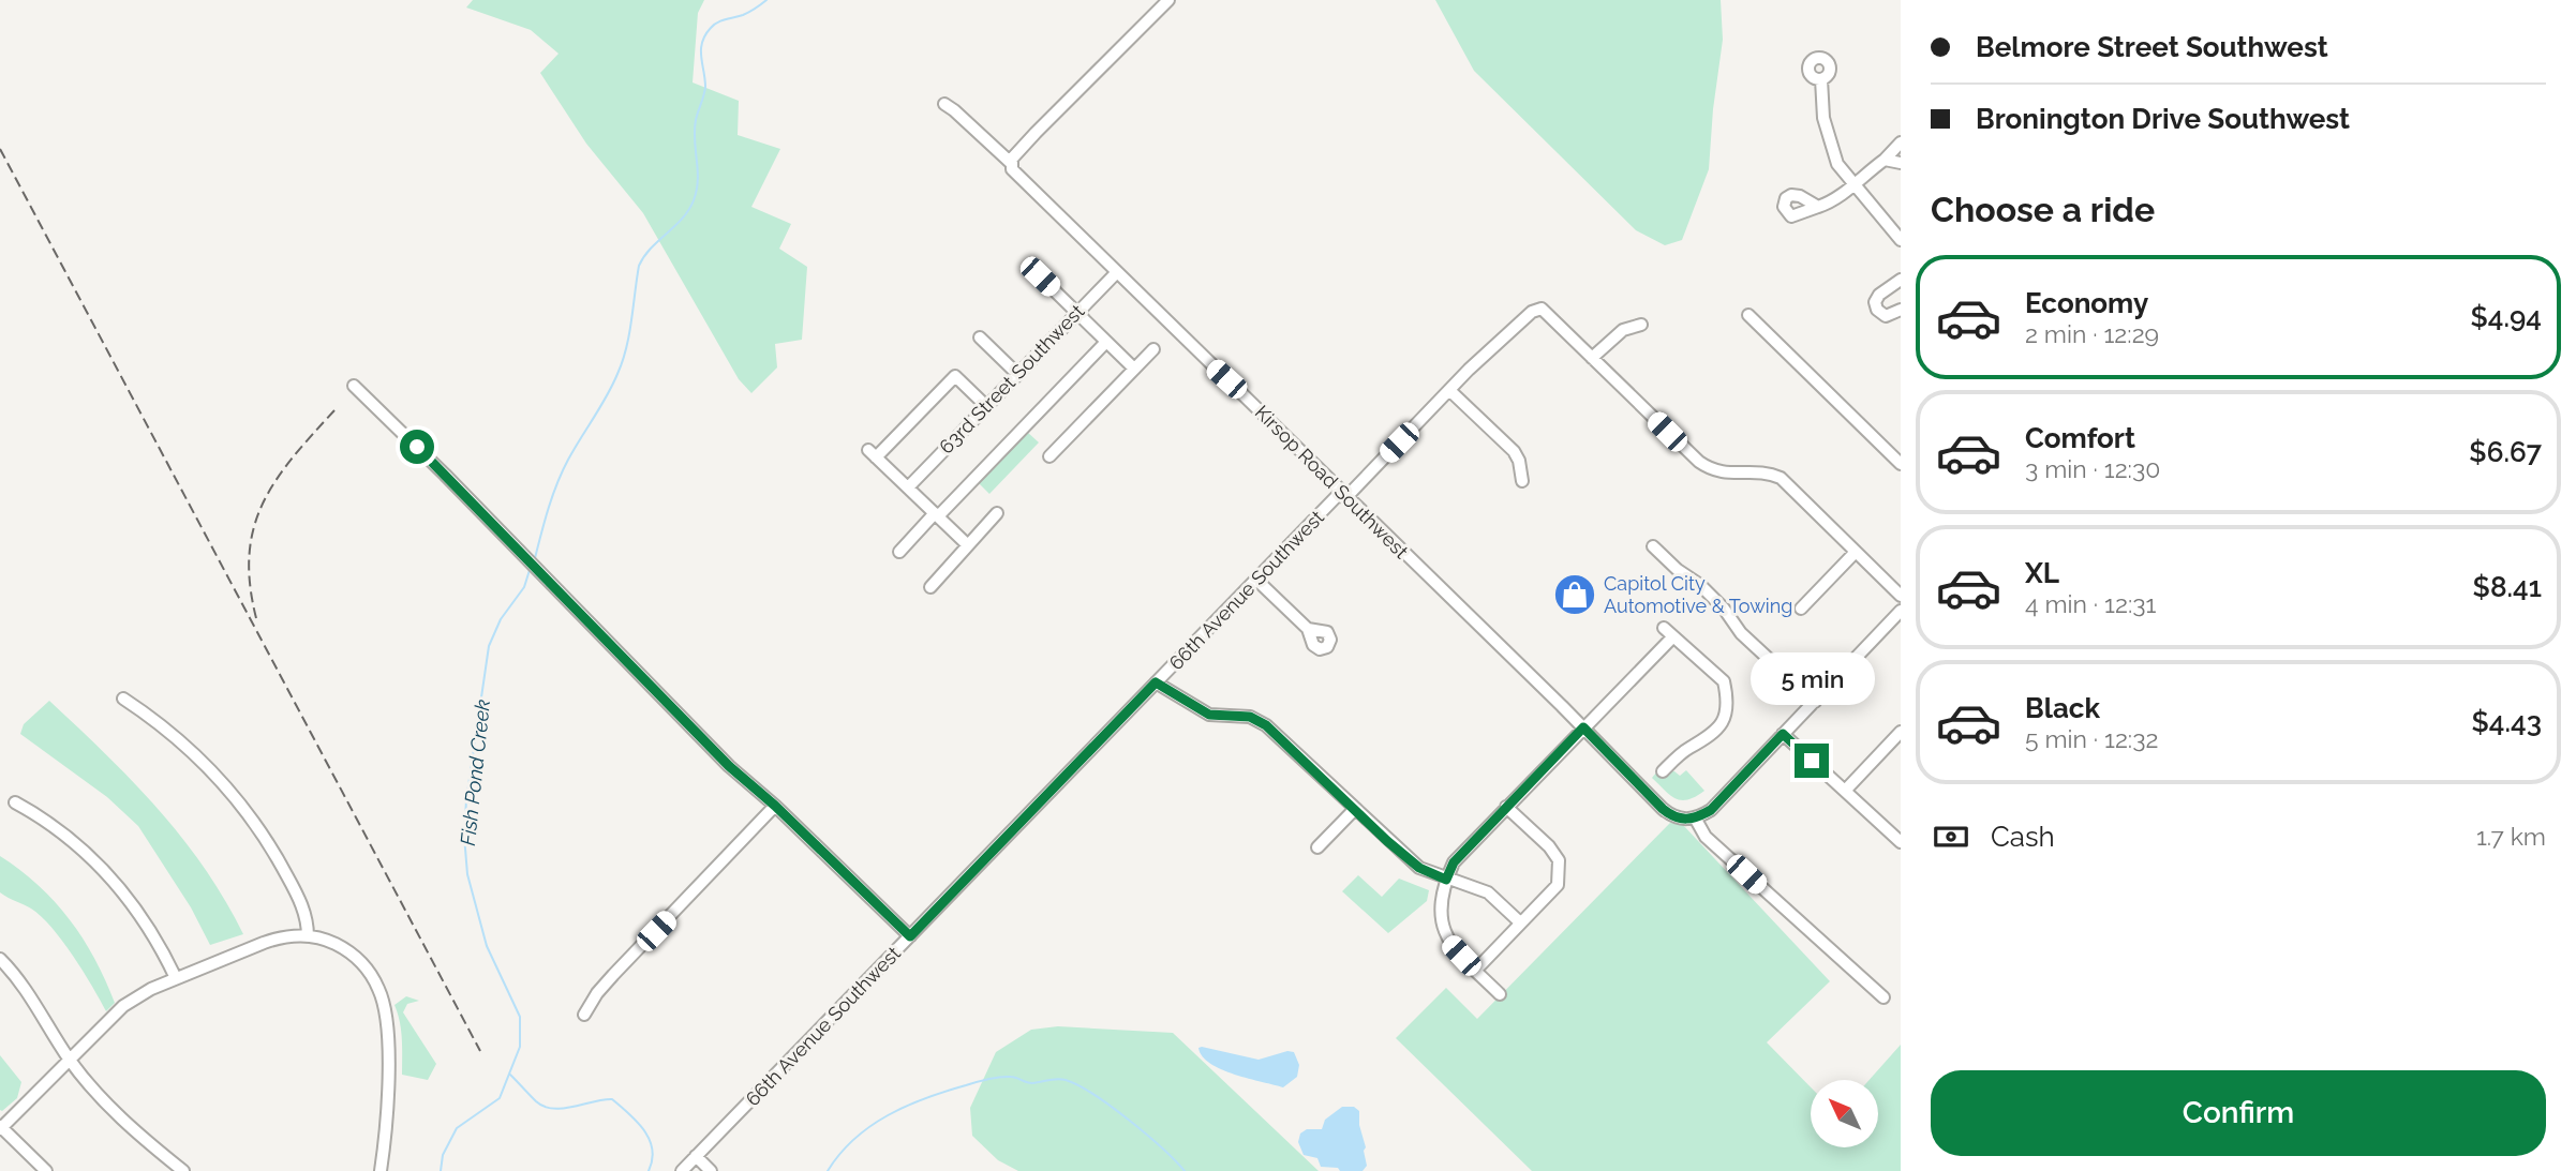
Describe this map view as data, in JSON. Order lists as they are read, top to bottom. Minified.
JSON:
{"streets":{"street":["63rd Street Southwest","Kirsop Road Southwest","66th Avenue Southwest"]},"crossings":[["63rd Street Southwest","Kirsop Road Southwest"],["Kirsop Road Southwest","66th Avenue Southwest"]],"water":["Fish Pond Creek"],"places":{"shop":["Capitol City Automotive & Towing"]},"north":"top left","page":{"banner":["Belmore Street Southwest","Bronington Drive Southwest"],"heading":"Choose a ride","list":[{"name":"Economy","note":"2 min · 12:29","value":"$4.94"},{"name":"Comfort","note":"3 min · 12:30","value":"$6.67"},{"name":"XL","note":"4 min · 12:31","value":"$8.41"},{"name":"Black","note":"5 min · 12:32","value":"$4.43"}],"bubble":"5 min","pay":["Cash","1.7 km"],"buttons":"Confirm"}}
